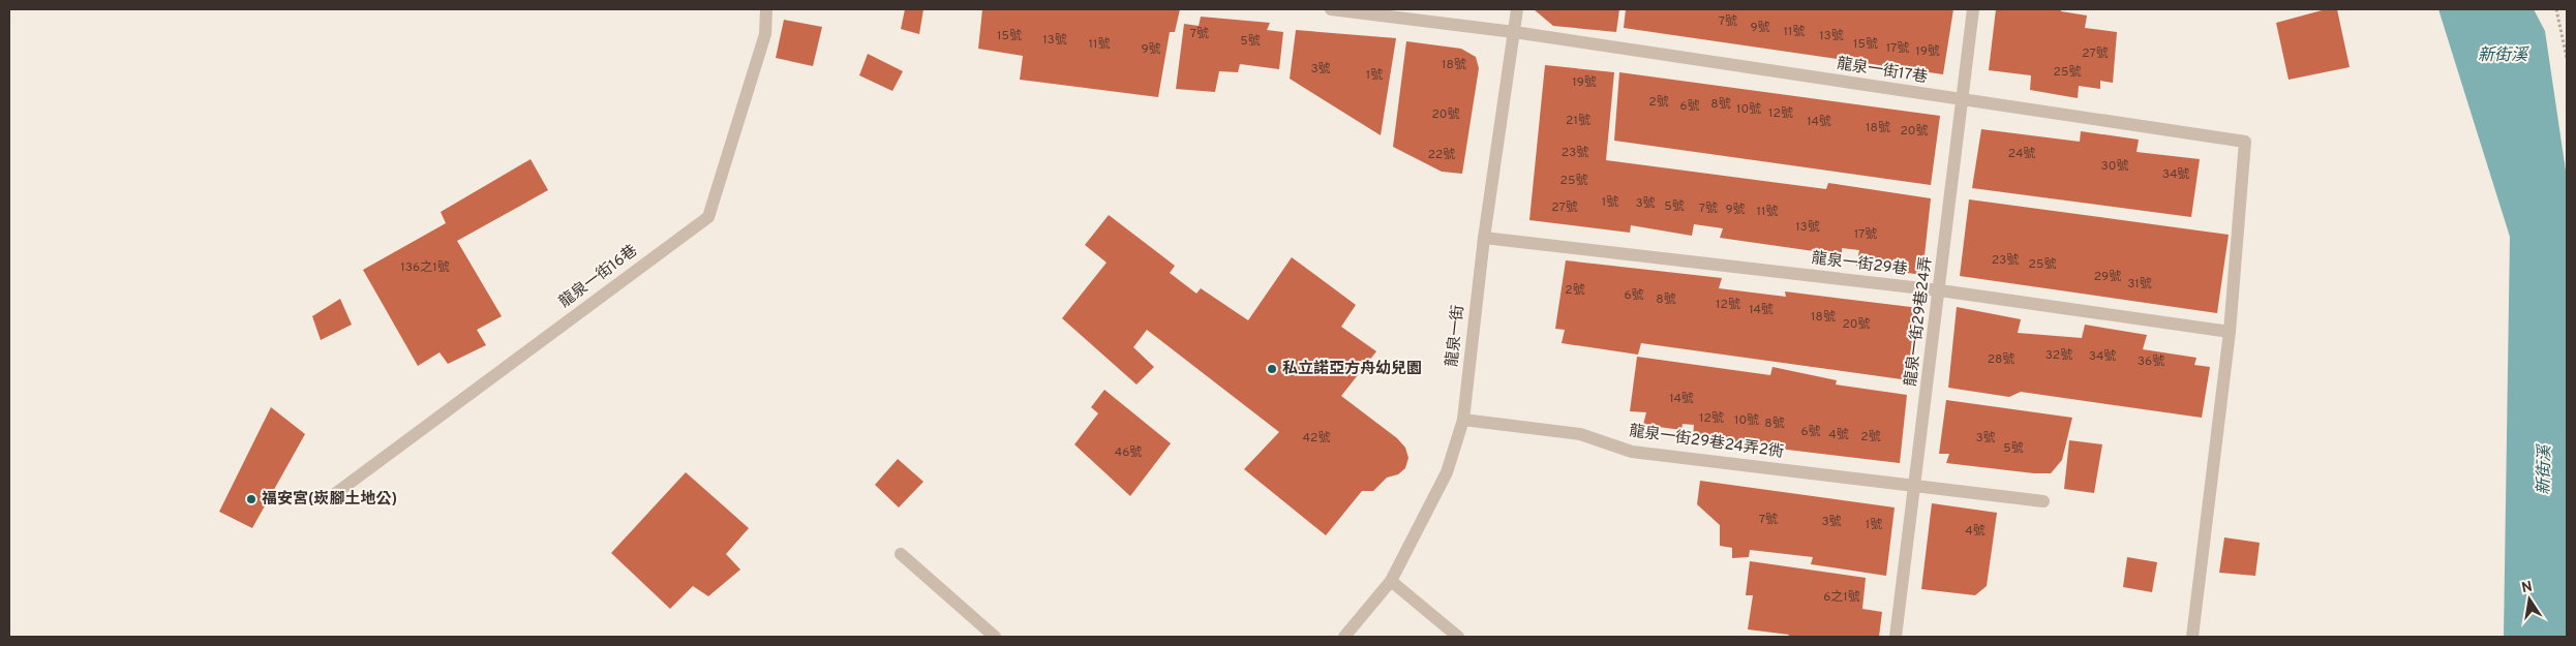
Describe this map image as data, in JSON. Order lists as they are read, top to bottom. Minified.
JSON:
{"streets":{"street":["龍泉一街17巷","龍泉一街29巷","龍泉一街16巷","龍泉一街29巷24弄","龍泉一街","龍泉一街29巷24弄2衖"]},"crossings":[["龍泉一街17巷","龍泉一街29巷"],["龍泉一街17巷","龍泉一街29巷24弄"],["龍泉一街17巷","龍泉一街"],["龍泉一街29巷","龍泉一街29巷24弄"],["龍泉一街29巷","龍泉一街"],["龍泉一街29巷24弄","龍泉一街29巷24弄2衖"],["龍泉一街","龍泉一街29巷24弄2衖"]],"water":["新街溪"],"places":["私立諾亞方舟幼兒園","福安宮(崁腳土地公)"],"house_numbers":["7號","9號","11號","7號","15號","13號","13號","5號","11號","15號","17號","9號","19號","27號","18號","3號","25號","1號","19號","2號","8號","6號","10號","12號","20號","21號","14號","18號","20號","23號","24號","22號","30號","34號","25號","1號","3號","5號","27號","7號","9號","11號","13號","17號","23號","25號","136之1號","29號","31號","2號","6號","8號","12號","14號","18號","20號","32號","34號","28號","36號","14號","12號","10號","8號","6號","4號","2號","42號","3號","5號","46號","7號","3號","1號","4號","6之1號"],"north":"top"}
